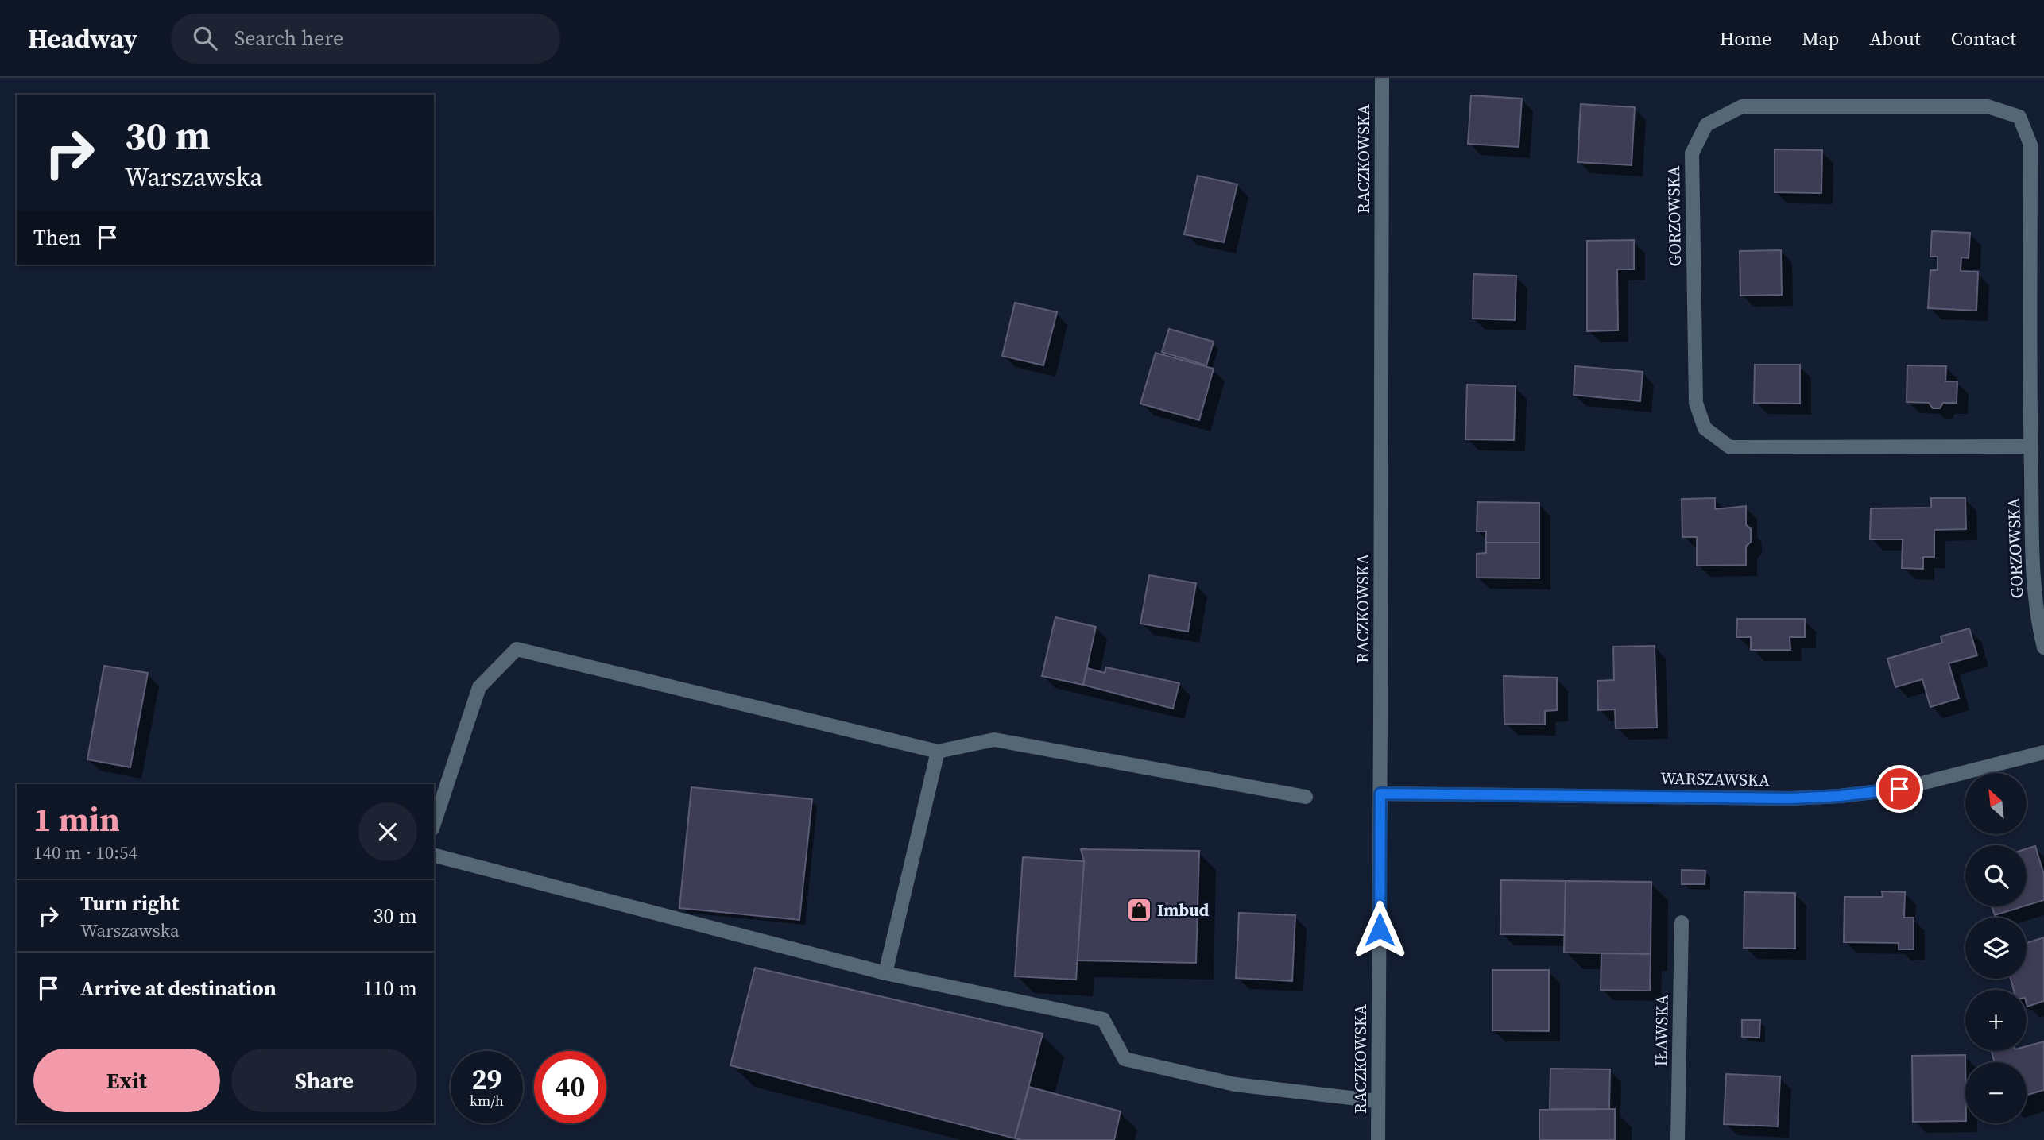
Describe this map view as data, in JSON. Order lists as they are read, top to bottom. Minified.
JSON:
{"streets":{"street":["RACZKOWSKA","GORZOWSKA","WARSZAWSKA","IŁAWSKA"]},"crossings":[["RACZKOWSKA","WARSZAWSKA"]],"places":{"shop":["Imbud"]},"north":"top left","page":{"header":"Headway","search":"Search here","nav":["Home","Map","About","Contact"],"turn":["30 m","Warszawska"],"then":"Then","map_buttons":["+","−"],"heading":["1 min","140 m · 10:54"],"list":[{"name":"Turn right","note":"Warszawska","value":"30 m"},{"name":"Arrive at destination","value":"110 m"}],"buttons":["Exit","Share"],"speed":"29 km/h","limit":"40"}}
